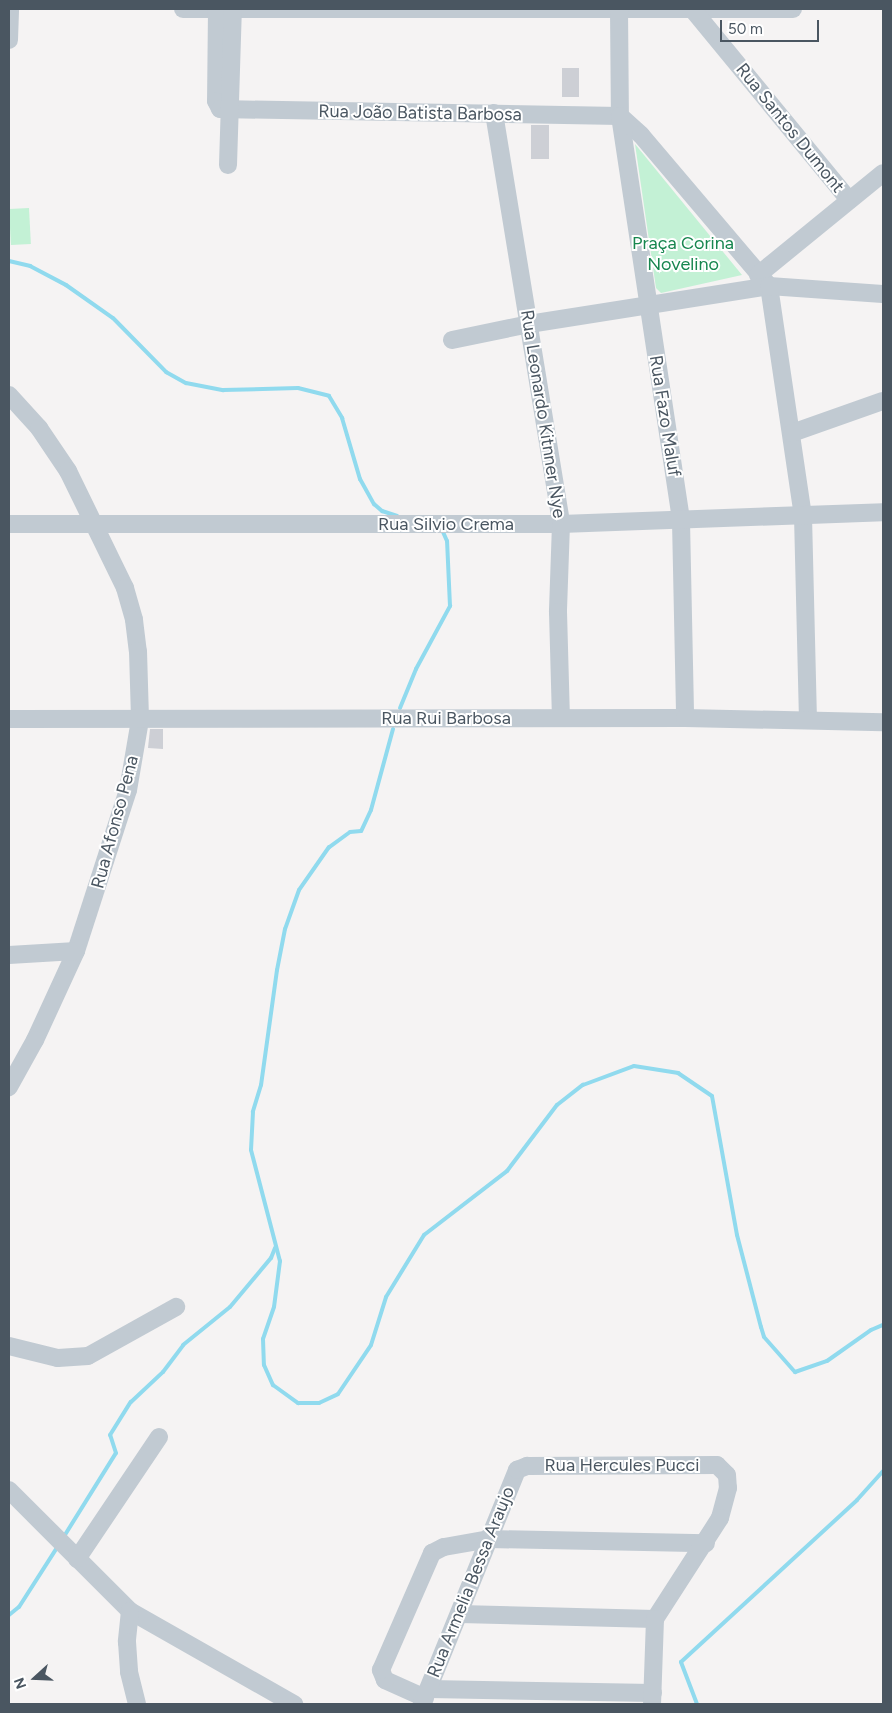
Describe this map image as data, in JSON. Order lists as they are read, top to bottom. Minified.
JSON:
{"streets":{"street":["Rua João Batista Barbosa","Rua Santos Dumont","Rua Leonardo Kitnner Nye","Rua Fazo Maluf","Rua Silvio Crema","Rua Rui Barbosa","Rua Afonso Pena","Rua Hercules Pucci","Rua Armelia Bessa Araujo"]},"crossings":[["Rua João Batista Barbosa","Rua Leonardo Kitnner Nye"],["Rua João Batista Barbosa","Rua Fazo Maluf"],["Rua Leonardo Kitnner Nye","Rua Silvio Crema"],["Rua Leonardo Kitnner Nye","Rua Rui Barbosa"],["Rua Fazo Maluf","Rua Silvio Crema"],["Rua Fazo Maluf","Rua Rui Barbosa"],["Rua Silvio Crema","Rua Afonso Pena"],["Rua Rui Barbosa","Rua Afonso Pena"],["Rua Hercules Pucci","Rua Armelia Bessa Araujo"]],"parks":["Praça Corina Novelino"],"scale_bar":"50 m","north":"left"}
